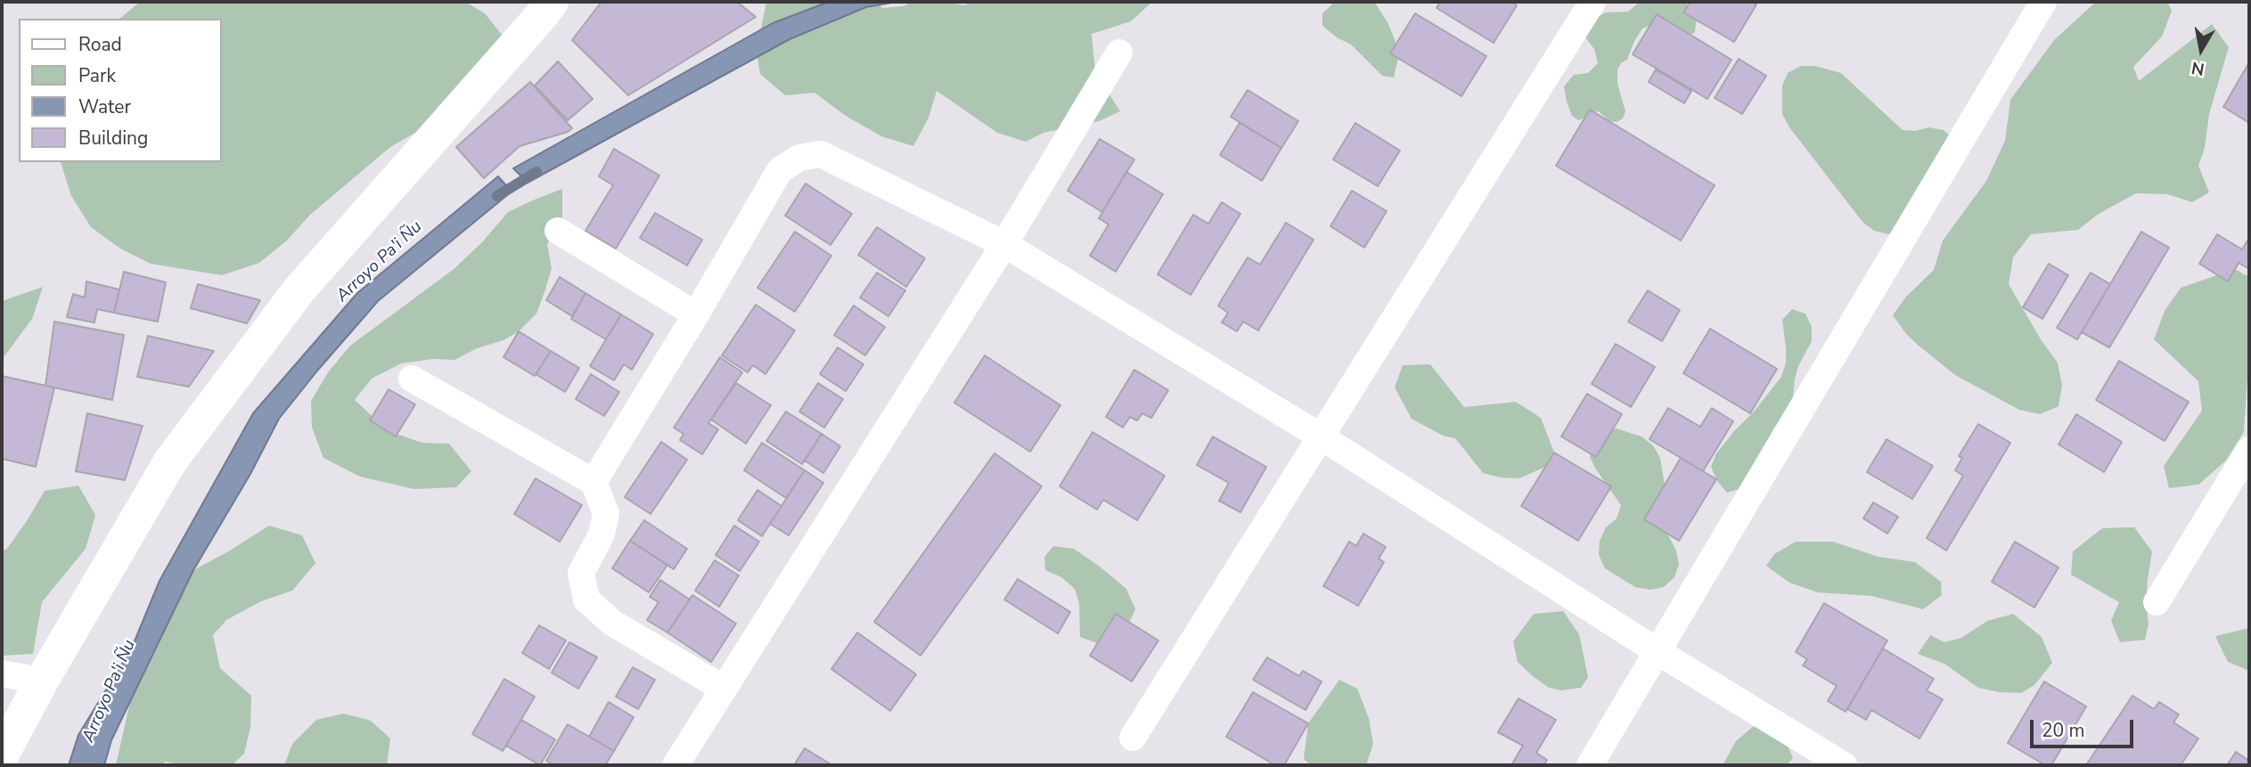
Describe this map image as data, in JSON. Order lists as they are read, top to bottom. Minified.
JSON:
{"water":["Arroyo Pa'i Ñu"],"legend":["Road","Park","Water","Building"],"scale_bar":"20 m","north":"bottom"}
